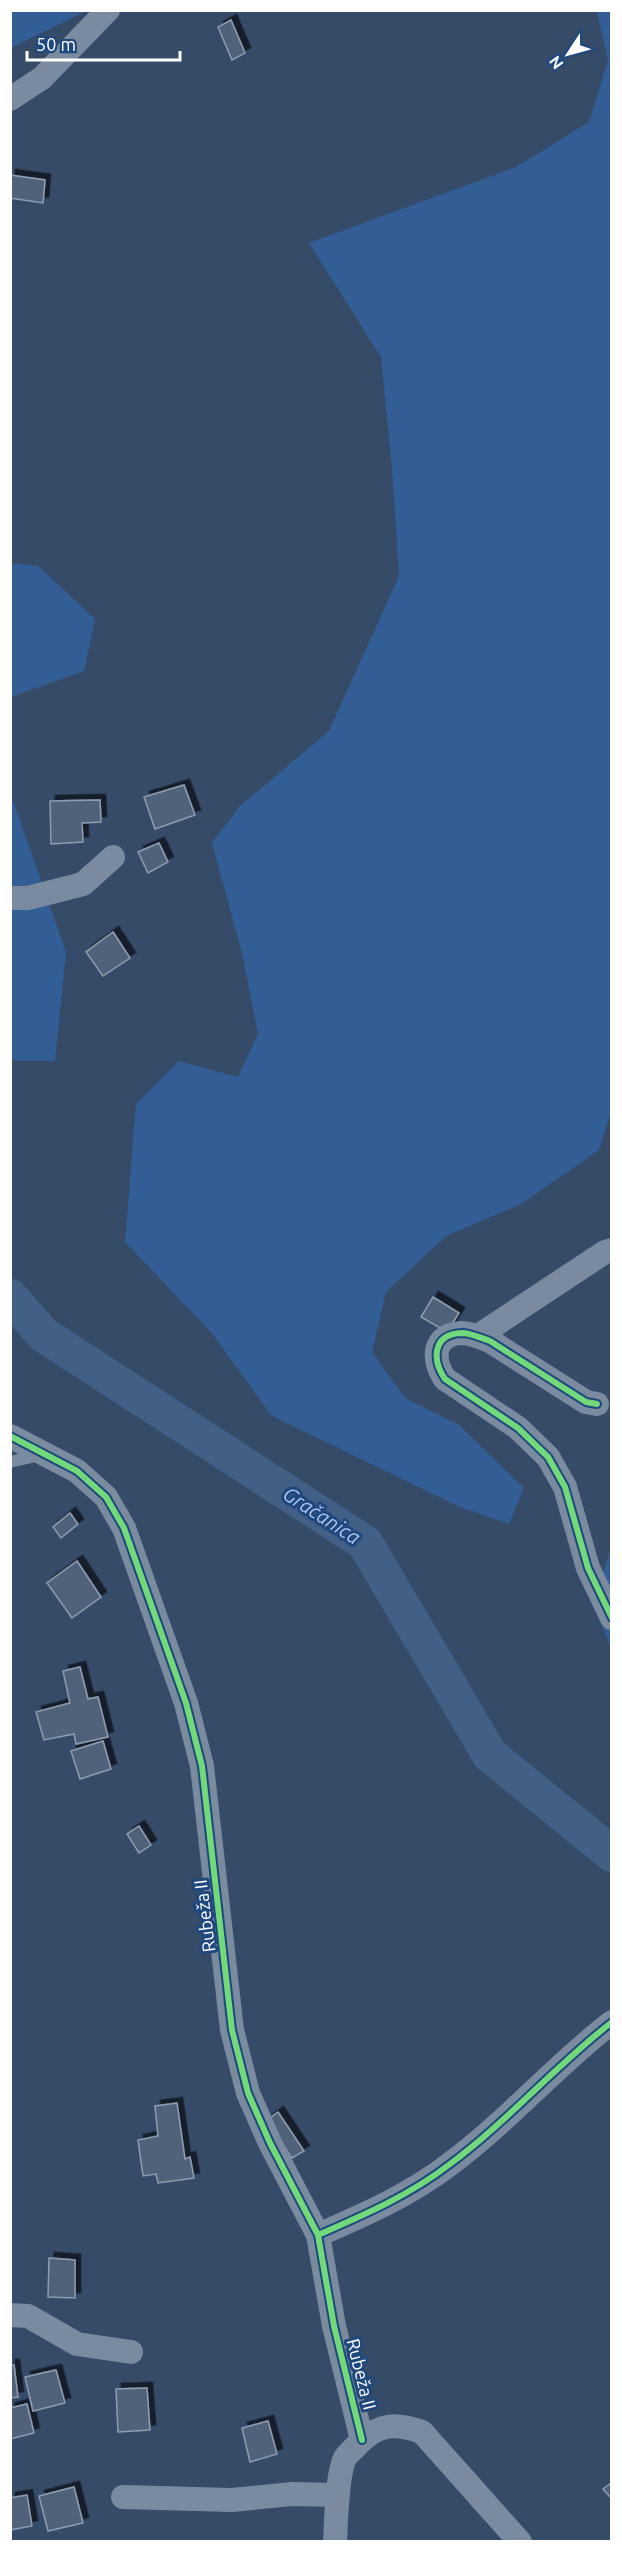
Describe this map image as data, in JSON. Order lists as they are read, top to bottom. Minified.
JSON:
{"streets":{"street":["Rubeža II"]},"water":["Gračanica"],"scale_bar":"50 m","north":"bottom left"}
